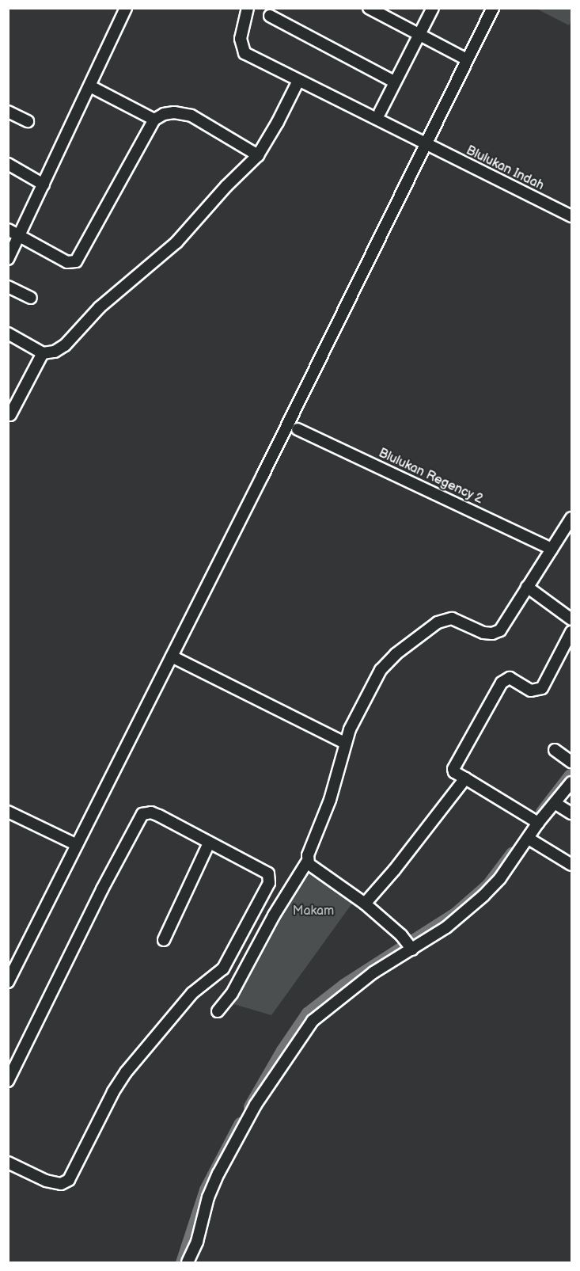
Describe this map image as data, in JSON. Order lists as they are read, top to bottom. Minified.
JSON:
{"streets":{"street":["Blulukan Indah","Blulukan Regency 2"]},"parks":["Makam"]}
